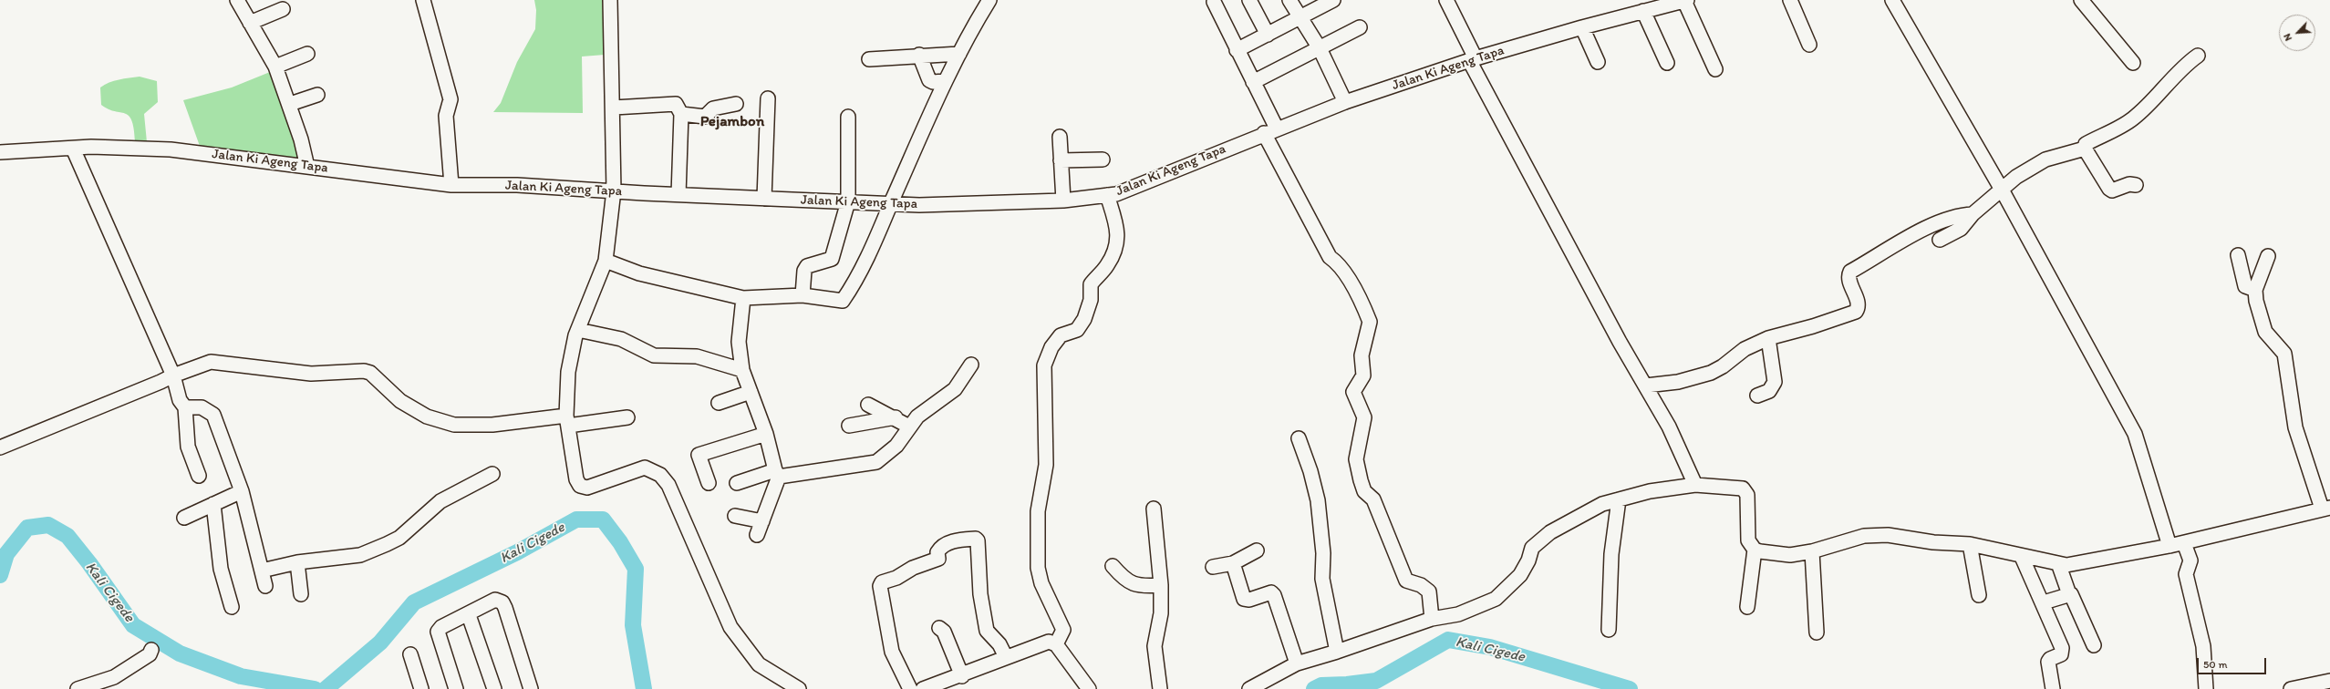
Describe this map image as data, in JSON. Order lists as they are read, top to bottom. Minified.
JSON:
{"streets":{"street":["Jalan Ki Ageng Tapa"]},"districts":["Pejambon"],"water":["Kali Cigede"],"scale_bar":"50 m","north":"bottom left"}
